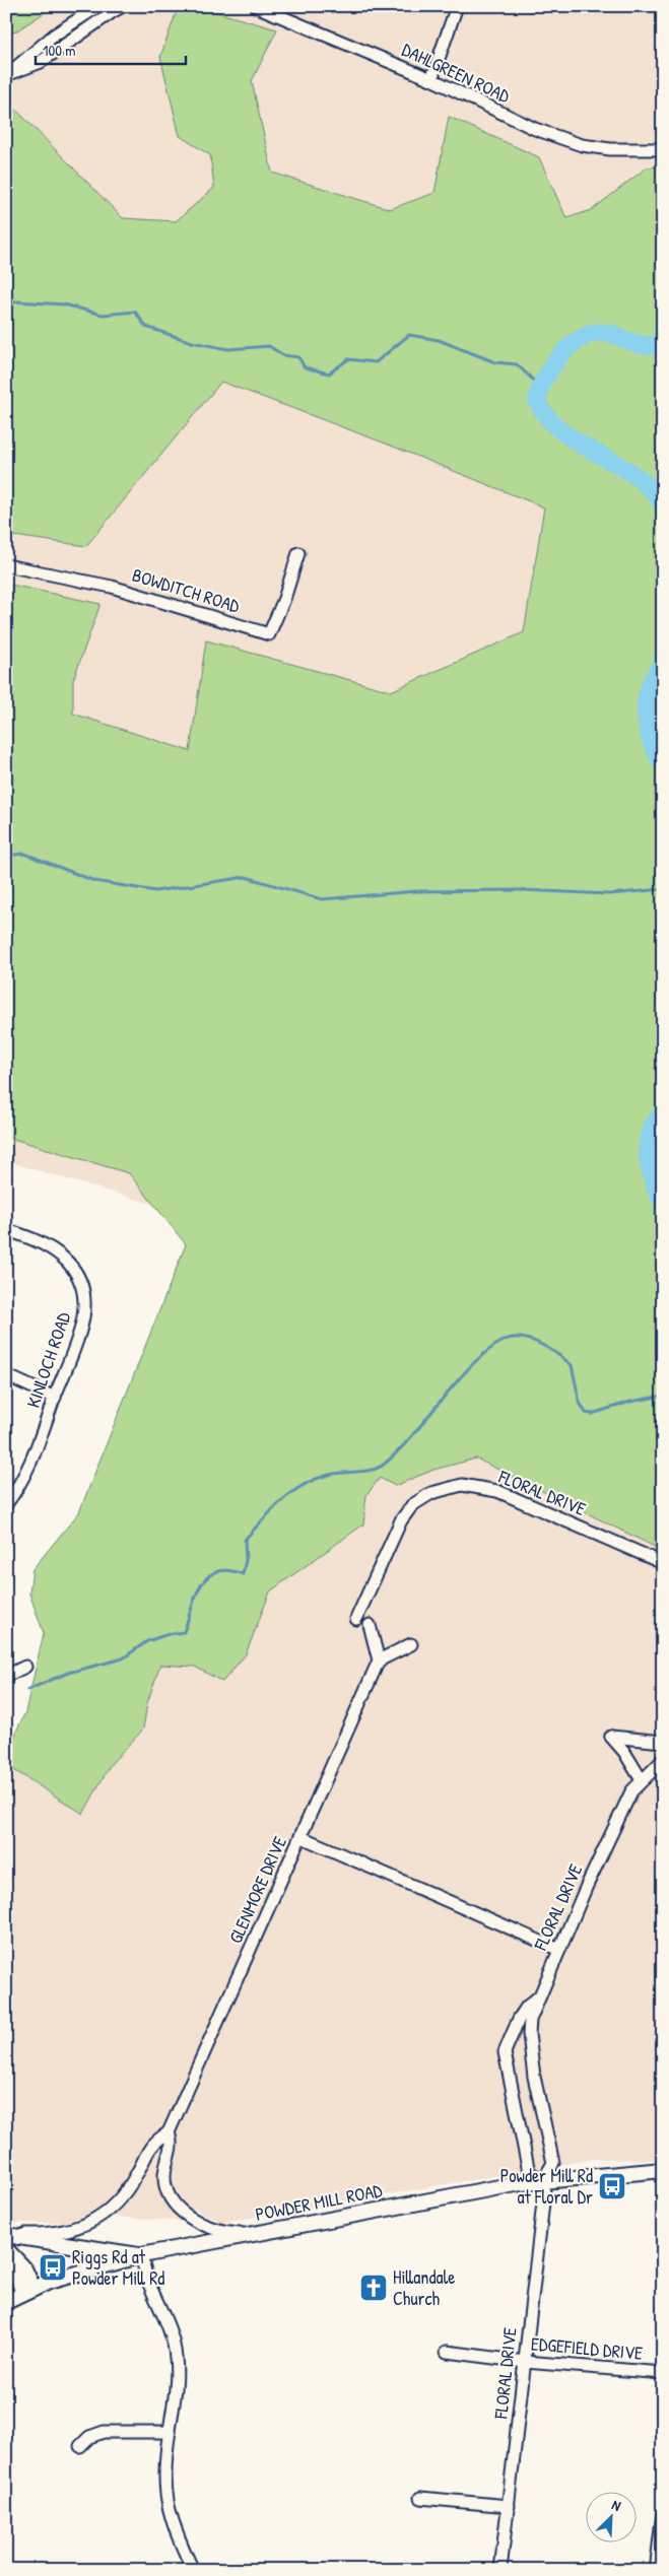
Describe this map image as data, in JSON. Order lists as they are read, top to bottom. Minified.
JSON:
{"streets":{"main road":["POWDER MILL ROAD"],"street":["DAHLGREEN ROAD","BOWDITCH ROAD","KINLOCH ROAD","FLORAL DRIVE","GLENMORE DRIVE","EDGEFIELD DRIVE"]},"crossings":[["FLORAL DRIVE","POWDER MILL ROAD"],["FLORAL DRIVE","EDGEFIELD DRIVE"]],"places":{"bus stop":["Powder Mill Rd at Floral Dr","Riggs Rd at Powder Mill Rd"],"church":["Hillandale Church"]},"scale_bar":"100 m","north":"top right"}
